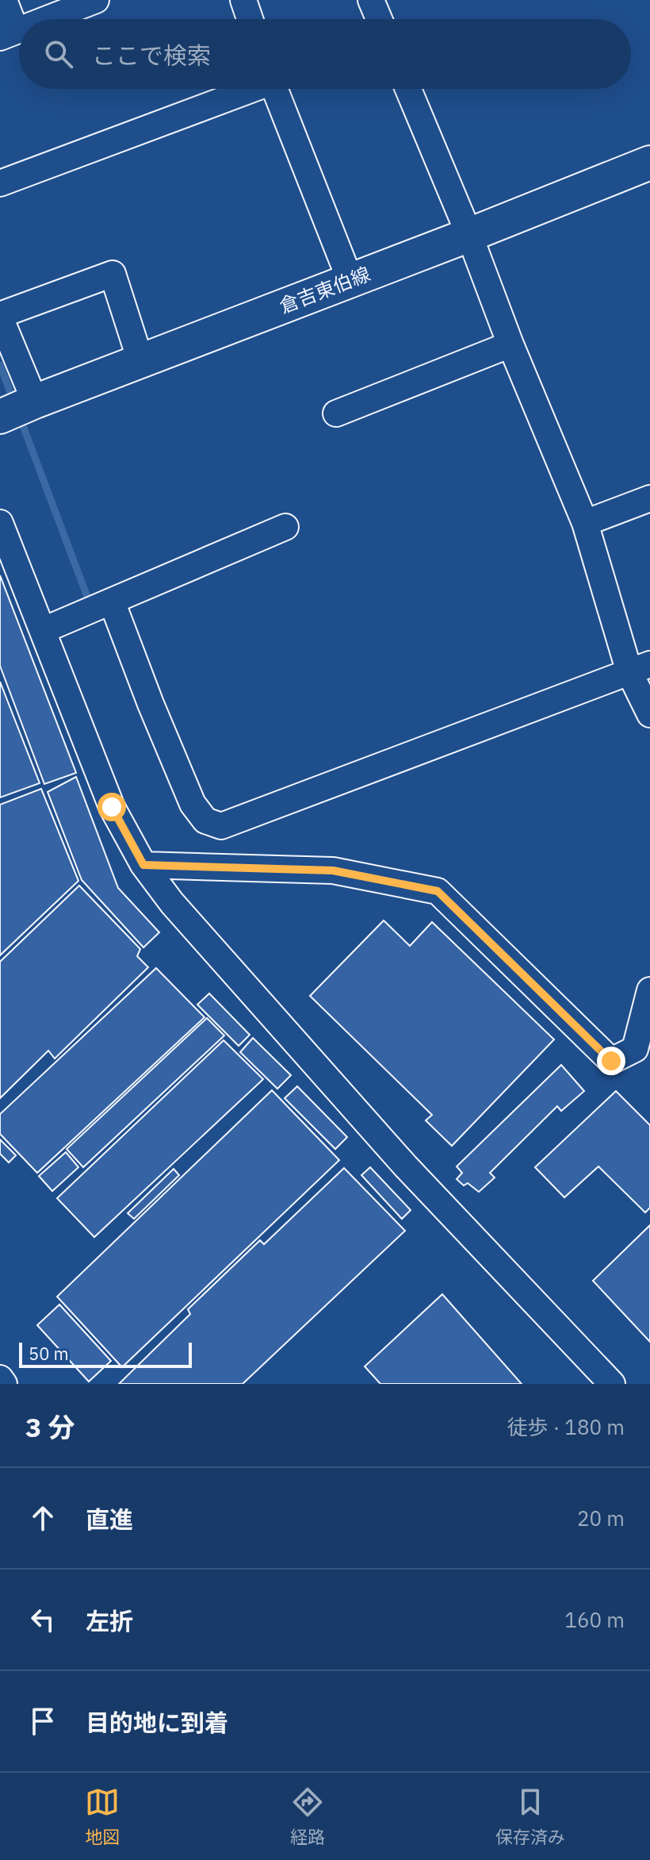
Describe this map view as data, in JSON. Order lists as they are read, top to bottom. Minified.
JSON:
{"streets":{"main road":["倉吉東伯線"]},"scale_bar":"50 m","page":{"search":"ここで検索","scale":"50 m","heading":["3 分","徒歩 · 180 m"],"list":[["直進","20 m"],["左折","160 m"],"目的地に到着"],"nav":["地図","経路","保存済み"]}}
